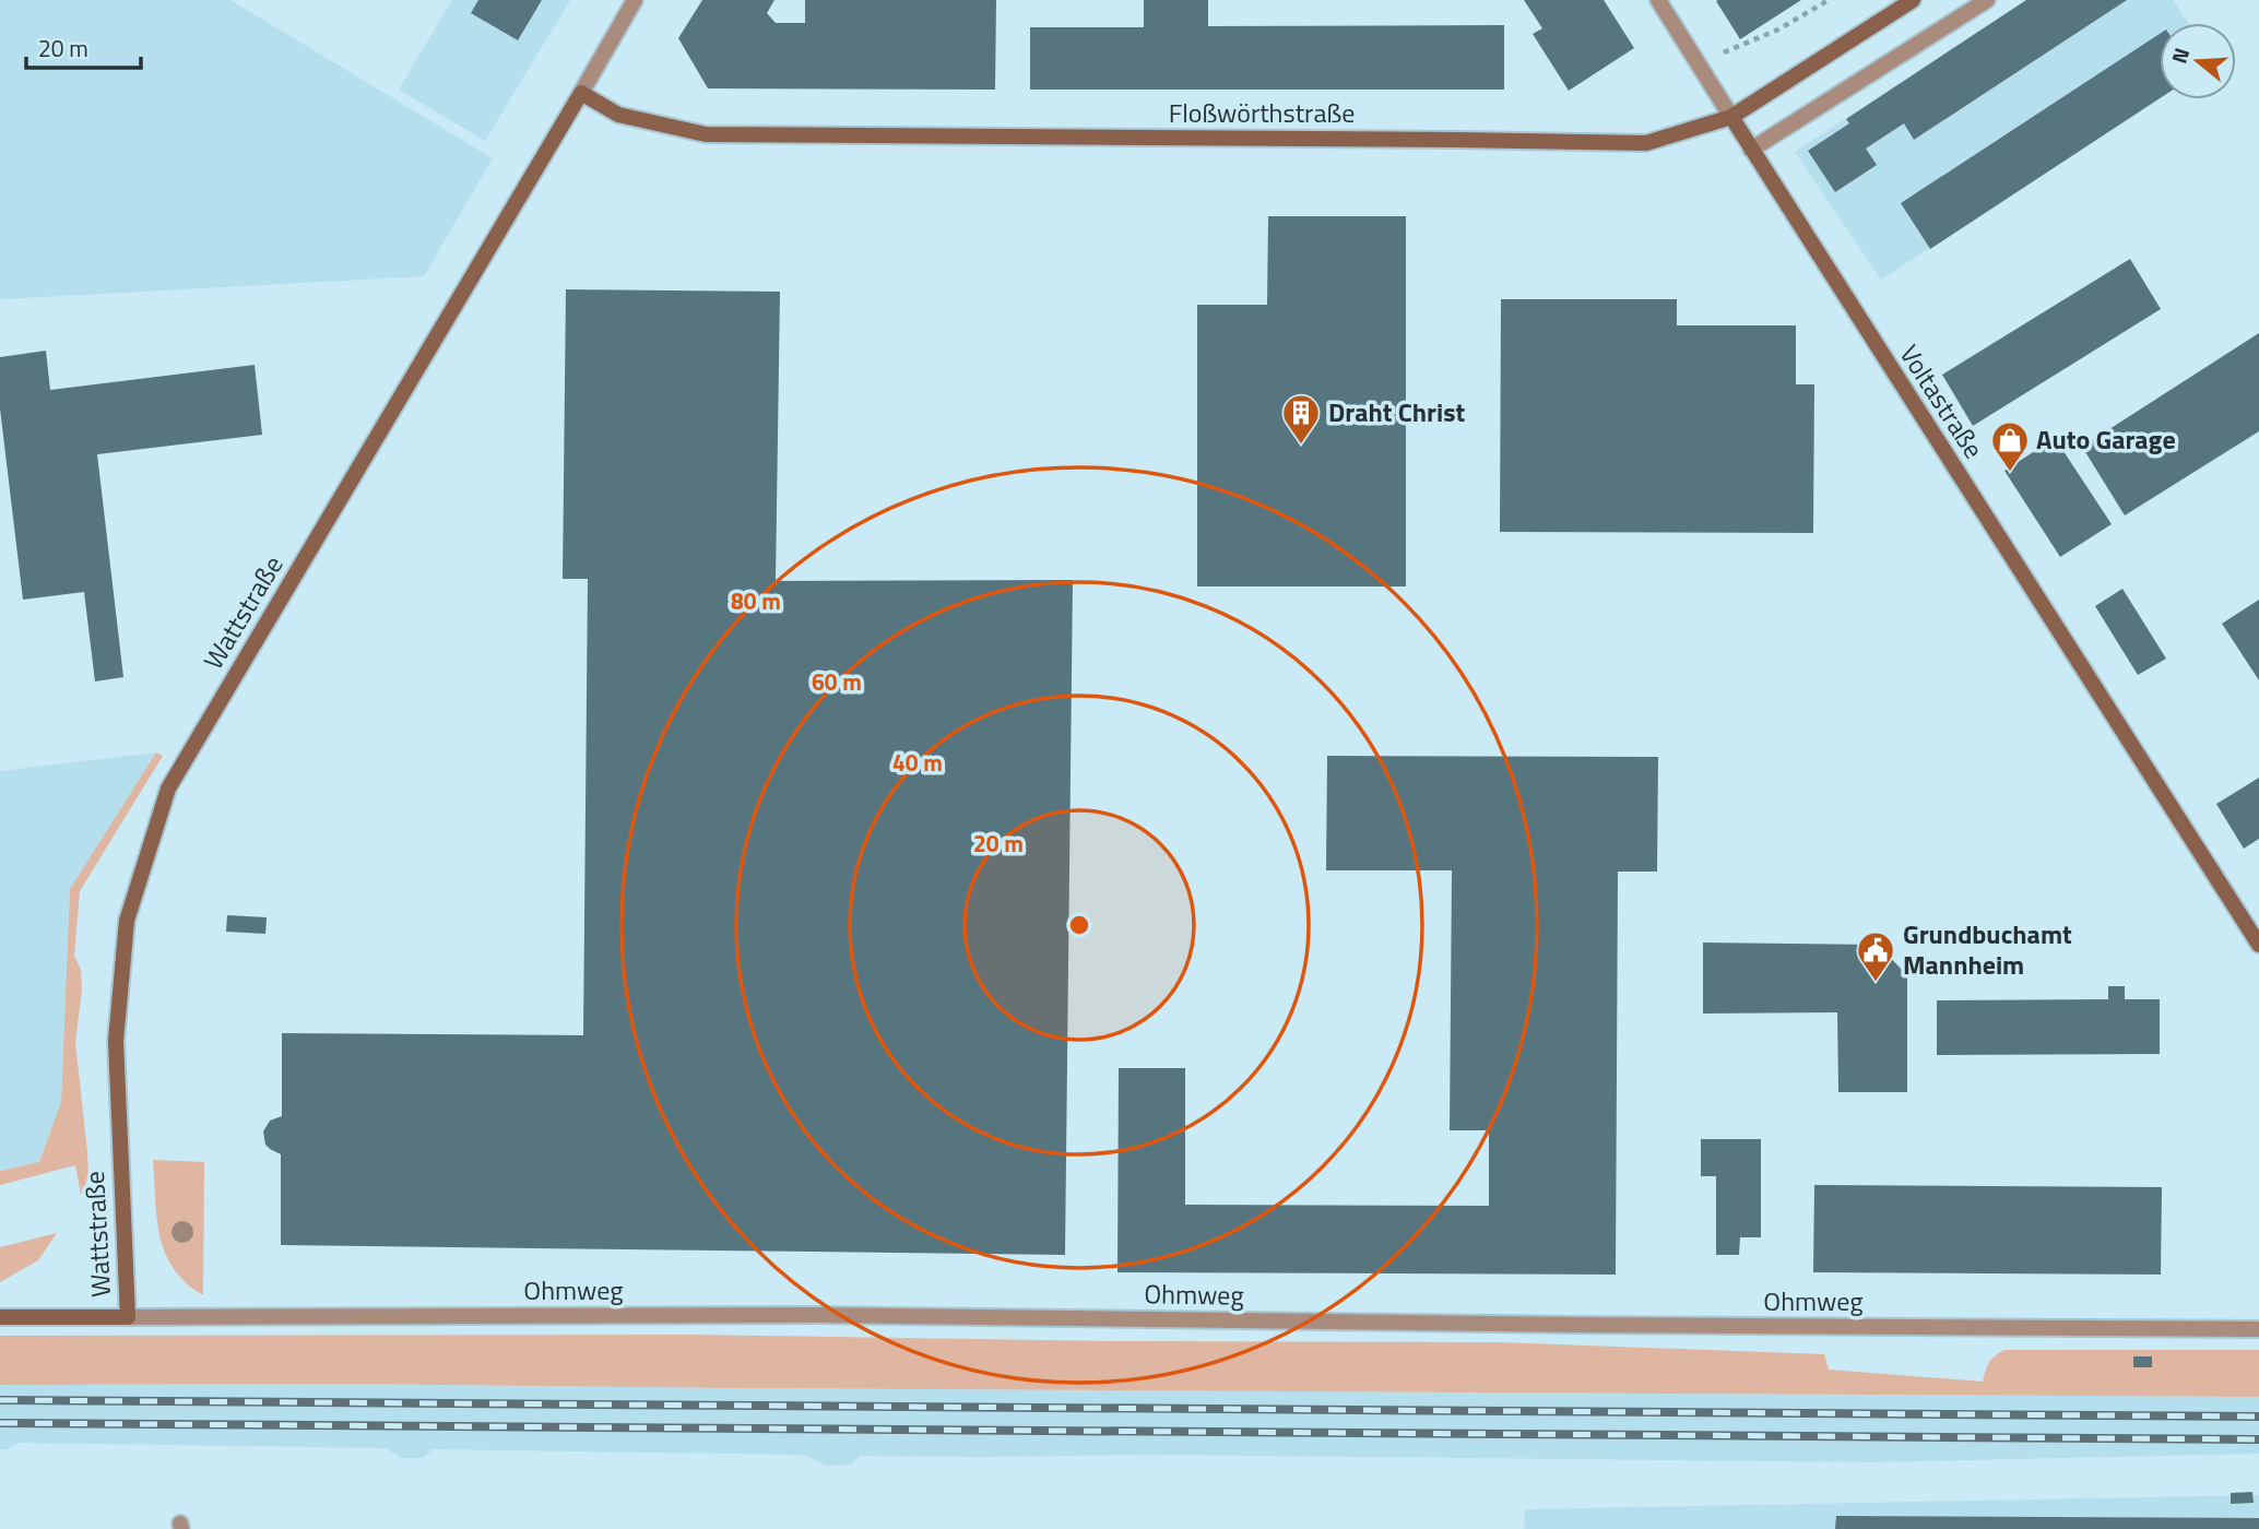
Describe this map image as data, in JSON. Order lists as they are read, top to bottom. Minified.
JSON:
{"streets":{"street":["Floßwörthstraße","Voltastraße","Wattstraße","Ohmweg"]},"crossings":[["Floßwörthstraße","Voltastraße"],["Floßwörthstraße","Wattstraße"],["Wattstraße","Ohmweg"]],"places":{"building":["Draht Christ"],"shop":["Auto Garage"],"public building":["Grundbuchamt Mannheim"]},"scale_bar":"20 m","north":"left","rings":["80 m","60 m","40 m","20 m"]}
